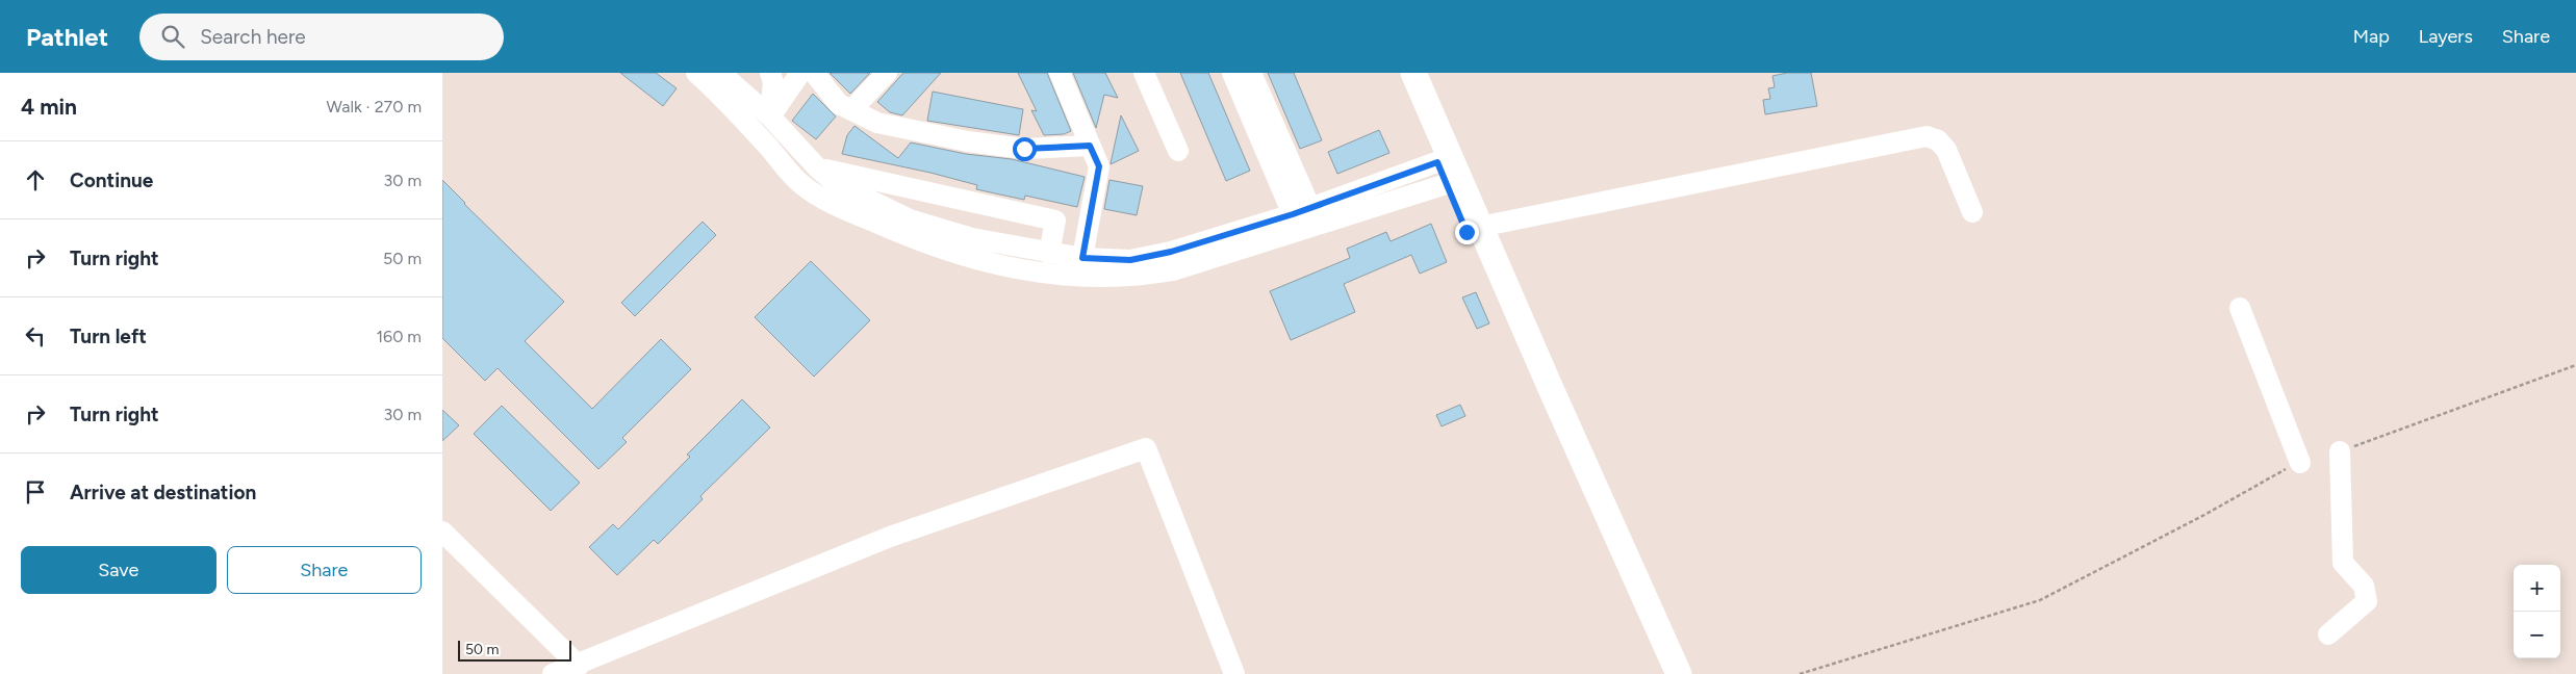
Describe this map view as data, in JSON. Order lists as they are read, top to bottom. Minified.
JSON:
{"scale_bar":"50 m","page":{"header":"Pathlet","search":"Search here","nav":["Map","Layers","Share"],"heading":["4 min","Walk · 270 m"],"list":[["Continue","30 m"],["Turn right","50 m"],["Turn left","160 m"],["Turn right","30 m"],"Arrive at destination"],"buttons":["Save","Share"],"map_buttons":["+","−"],"scale":"50 m"}}
